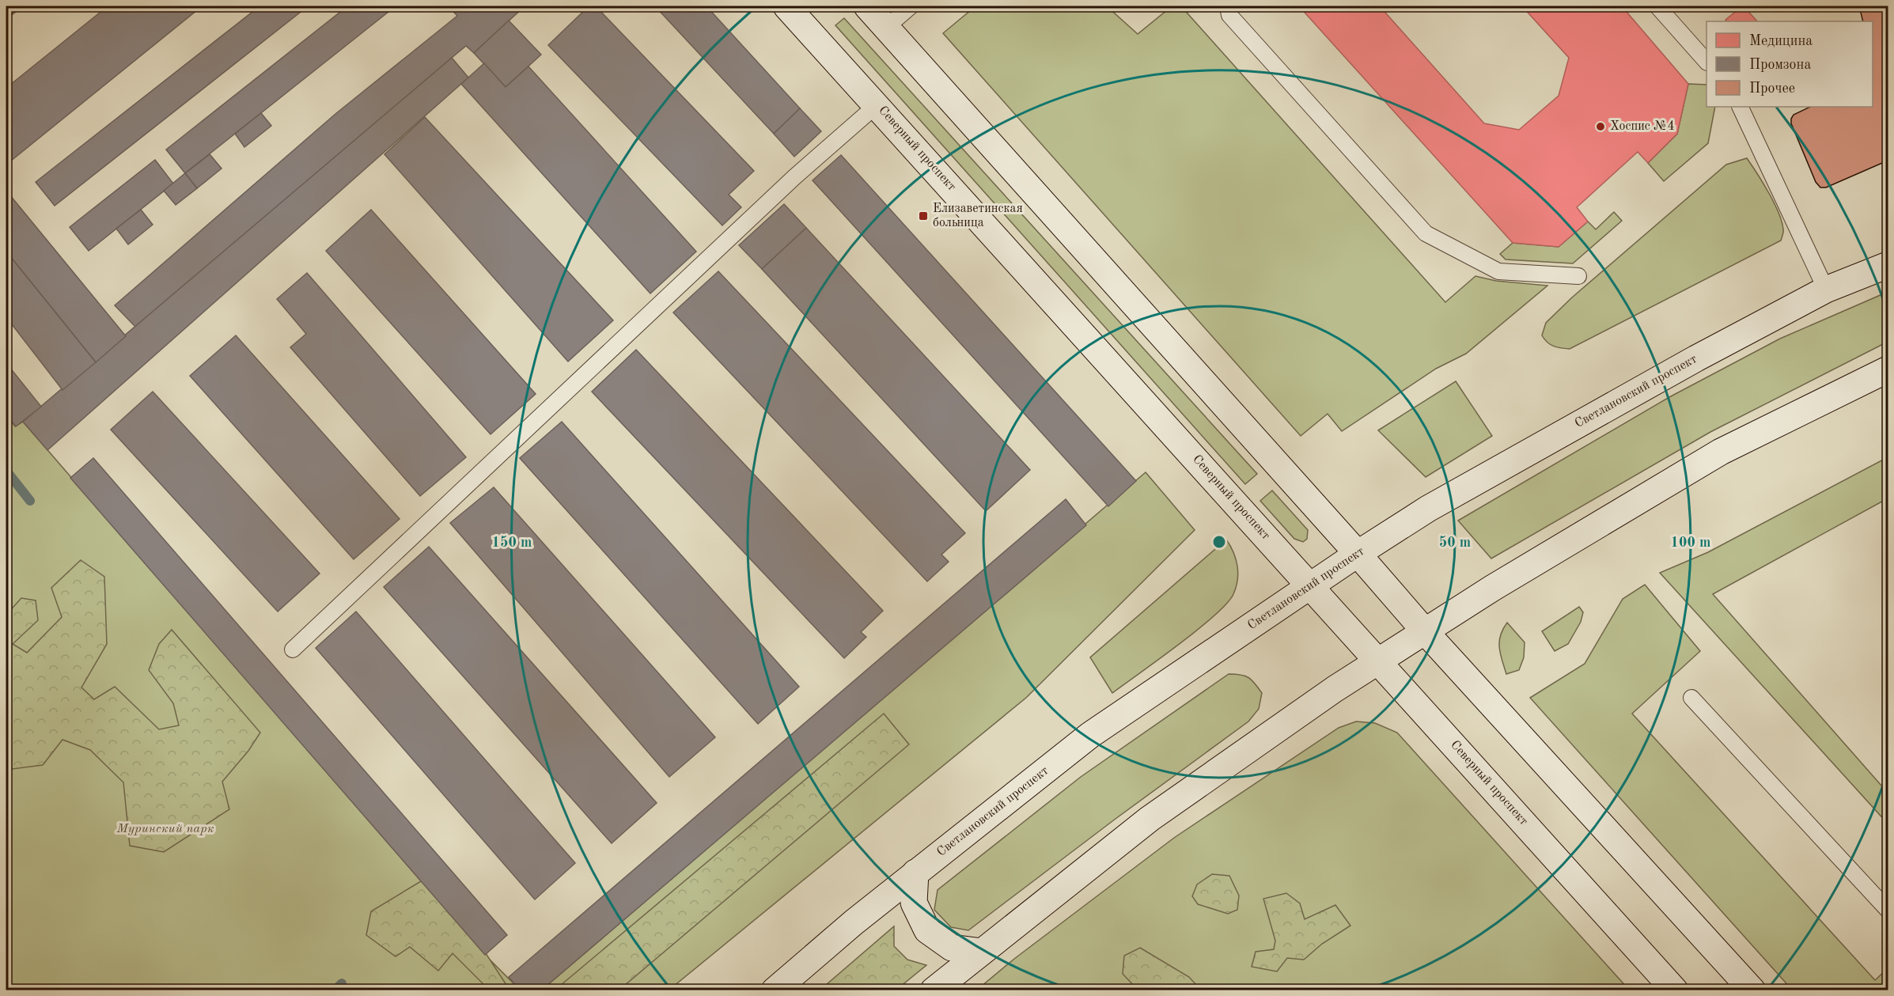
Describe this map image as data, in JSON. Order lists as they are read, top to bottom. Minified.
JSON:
{"streets":{"main road":["Северный проспект","Светлановский проспект"]},"crossings":[["Северный проспект","Светлановский проспект"]],"parks":["Муринский парк"],"places":{"other":["Хоспис №4"],"transit":["Елизаветинская больница"]},"legend":["Медицина","Промзона","Прочее"],"rings":["50 m","100 m","150 m"]}
